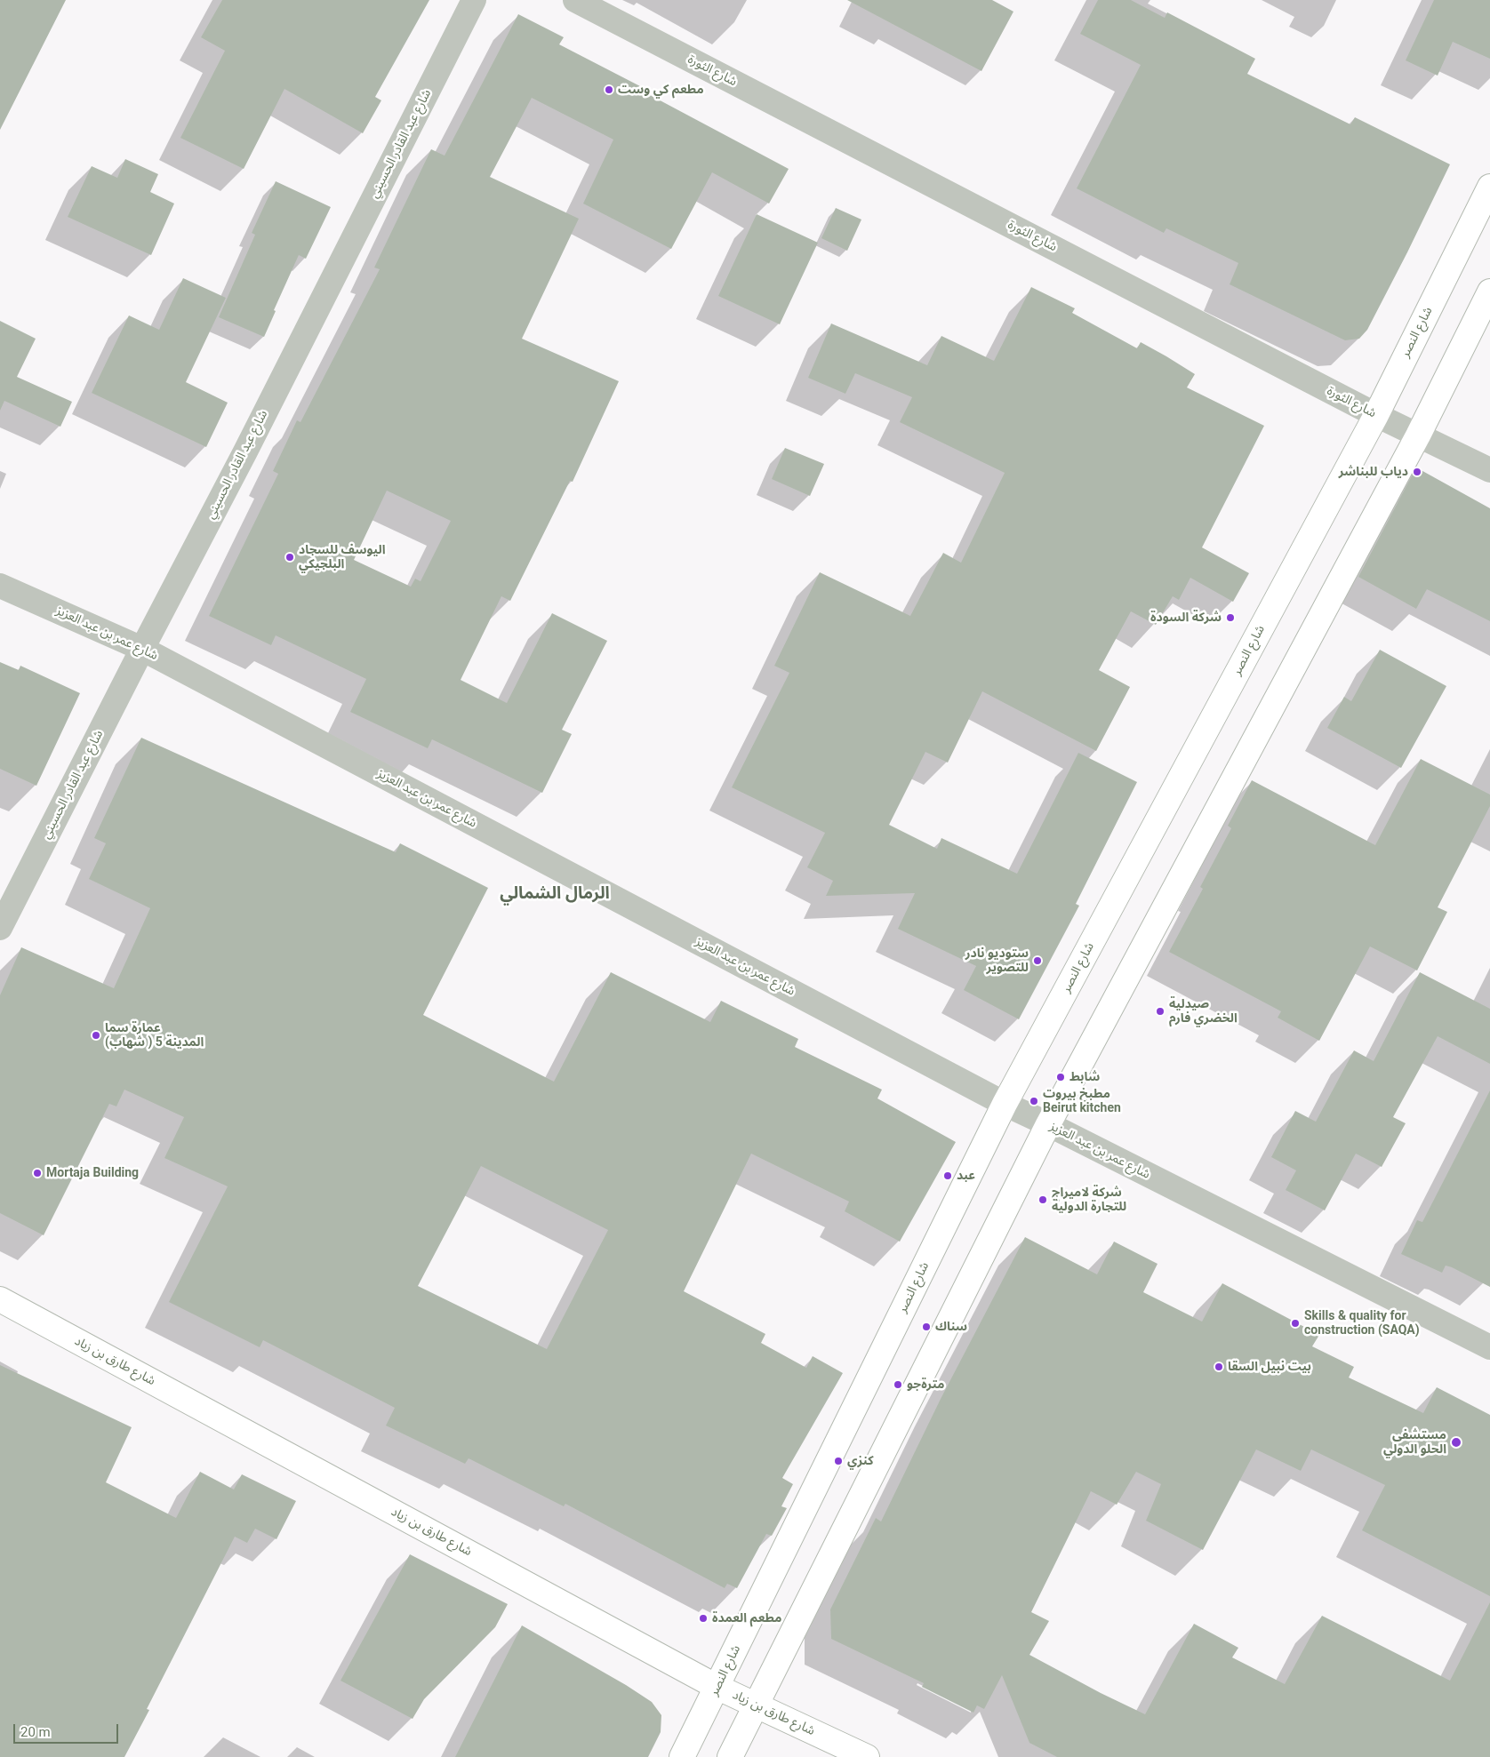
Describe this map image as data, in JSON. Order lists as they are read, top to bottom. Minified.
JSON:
{"streets":{"main road":["شارع النصر","شارع طارق بن زياد"],"street":["شارع الثورة","شارع عبد القادر الحسيني","شارع عمر بن عبد العزيز"]},"crossings":[["شارع الثورة","شارع النصر"],["شارع عبد القادر الحسيني","شارع عمر بن عبد العزيز"],["شارع النصر","شارع عمر بن عبد العزيز"],["شارع النصر","شارع طارق بن زياد"]],"districts":["الرمال الشمالي"],"places":["مطعم كي وست","دياب للبناشر","اليوسف للسجاد البلجيكي","شركة السودة","ستوديو نادر للتصوير","صيدلية الخضري فارم","عمارة سما المدينة 5 ( شهاب)","شابط","مطبخ بيروت Beirut kitchen","Mortaja Building","عبد","شركة لاميراج للتجارة الدولية","Skills & quality for construction (SAQA)","سناك","بيت نبيل السقا","مترةجو","مستشفى الحلو الدولي","كنزي","مطعم العمدة"],"scale_bar":"20 m"}
